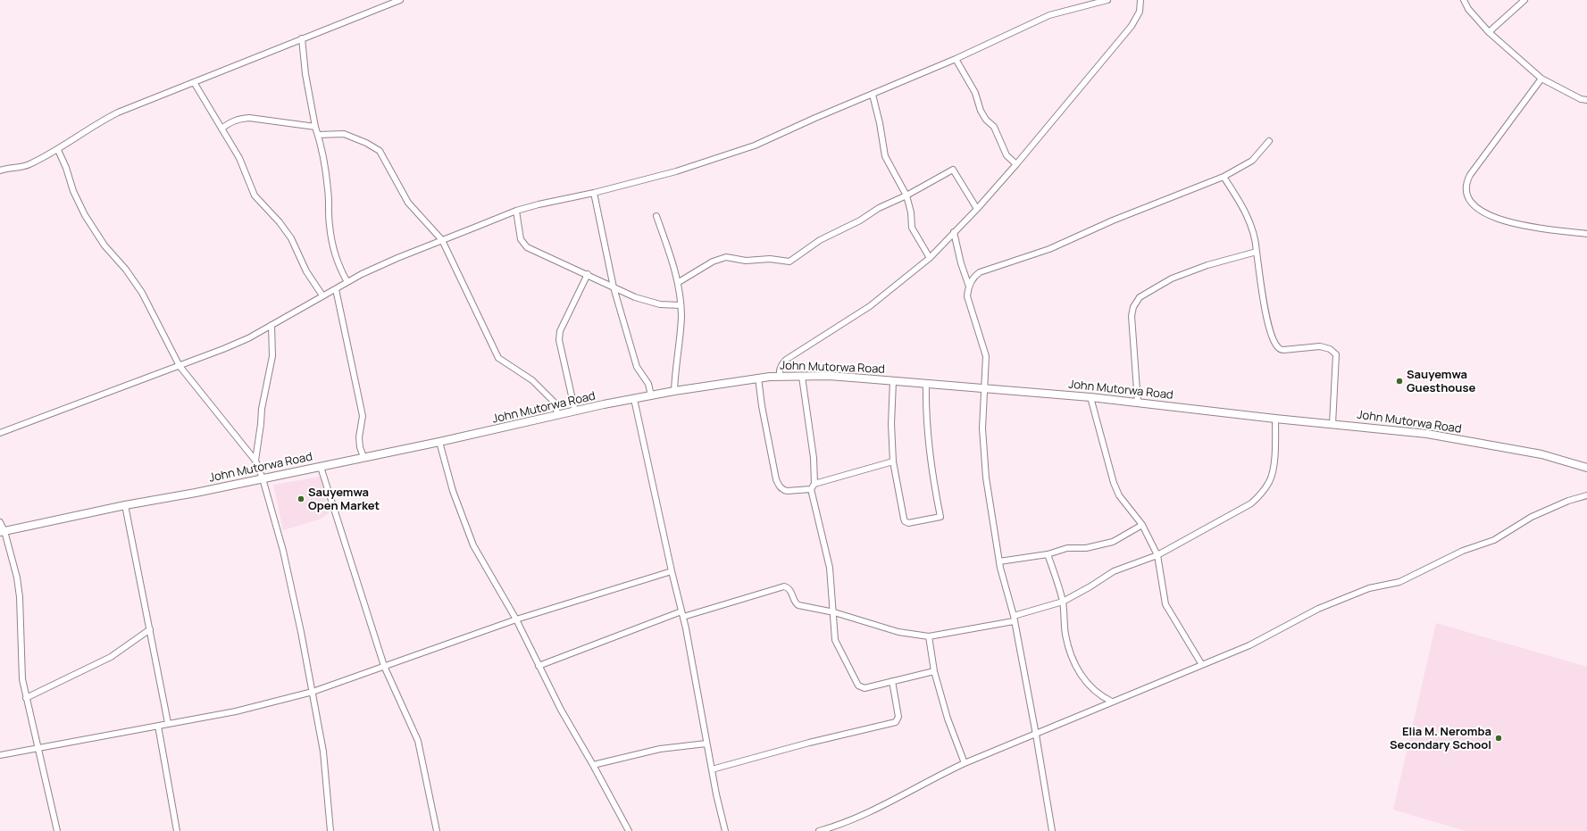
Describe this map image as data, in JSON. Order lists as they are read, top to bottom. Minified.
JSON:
{"streets":{"street":["John Mutorwa Road"]},"places":["Sauyemwa Guesthouse","Sauyemwa Open Market","Elia M. Neromba Secondary School"]}
